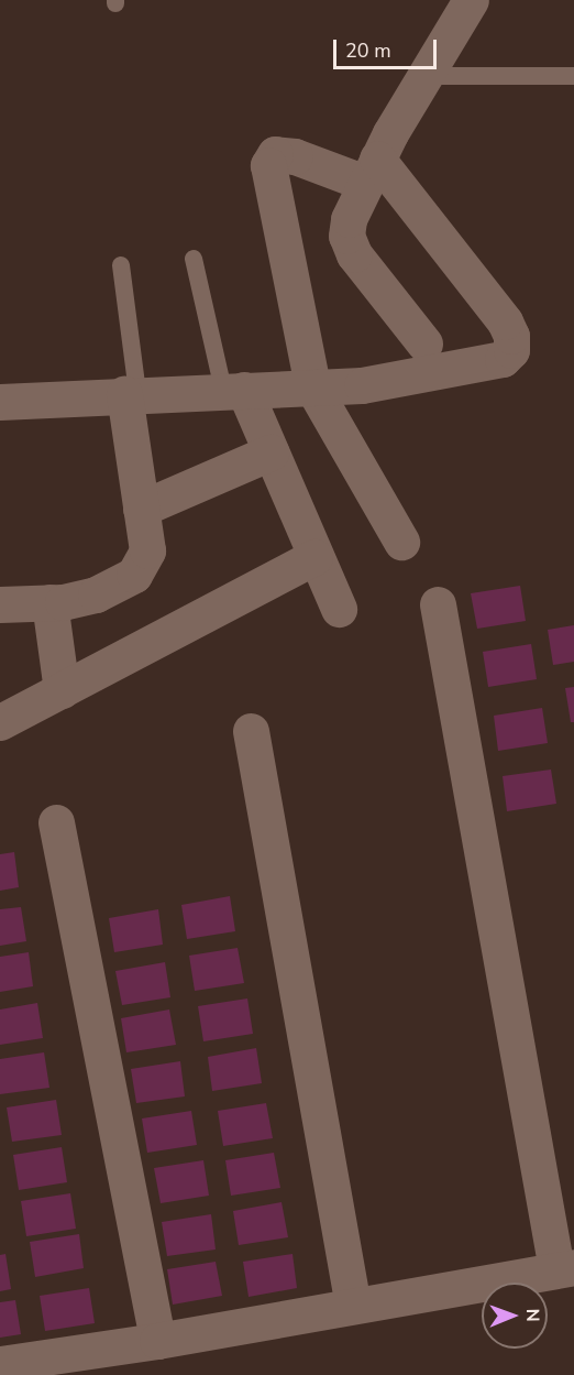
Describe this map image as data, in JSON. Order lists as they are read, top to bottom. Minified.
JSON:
{"scale_bar":"20 m","north":"right"}
